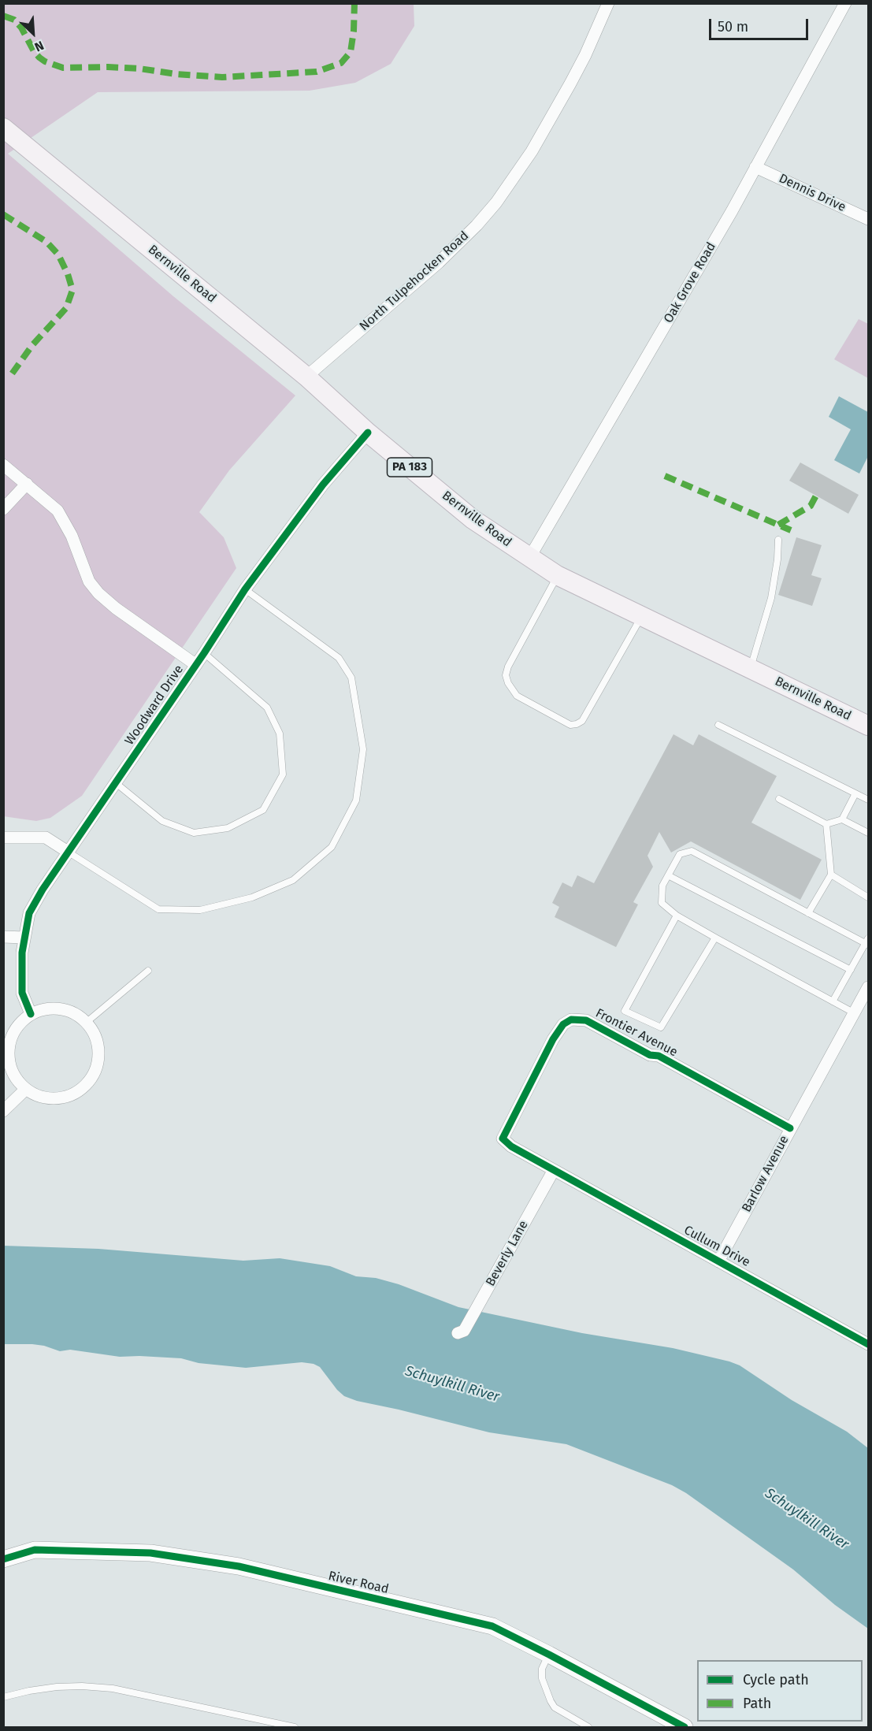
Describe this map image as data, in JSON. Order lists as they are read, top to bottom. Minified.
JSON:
{"streets":{"main road":["Bernville Road","PA 183"],"street":["Dennis Drive","North Tulpehocken Road","Oak Grove Road","Woodward Drive","Frontier Avenue","Barlow Avenue","Cullum Drive","Beverly Lane","River Road"]},"crossings":[["Dennis Drive","Oak Grove Road"],["Bernville Road","North Tulpehocken Road"],["Bernville Road","Oak Grove Road"],["Bernville Road","Woodward Drive"],["Frontier Avenue","Barlow Avenue"],["Frontier Avenue","Cullum Drive"],["Frontier Avenue","Beverly Lane"],["Barlow Avenue","Cullum Drive"],["Cullum Drive","Beverly Lane"]],"water":["Schuylkill River"],"legend":["Cycle path","Path"],"scale_bar":"50 m","north":"bottom right"}
